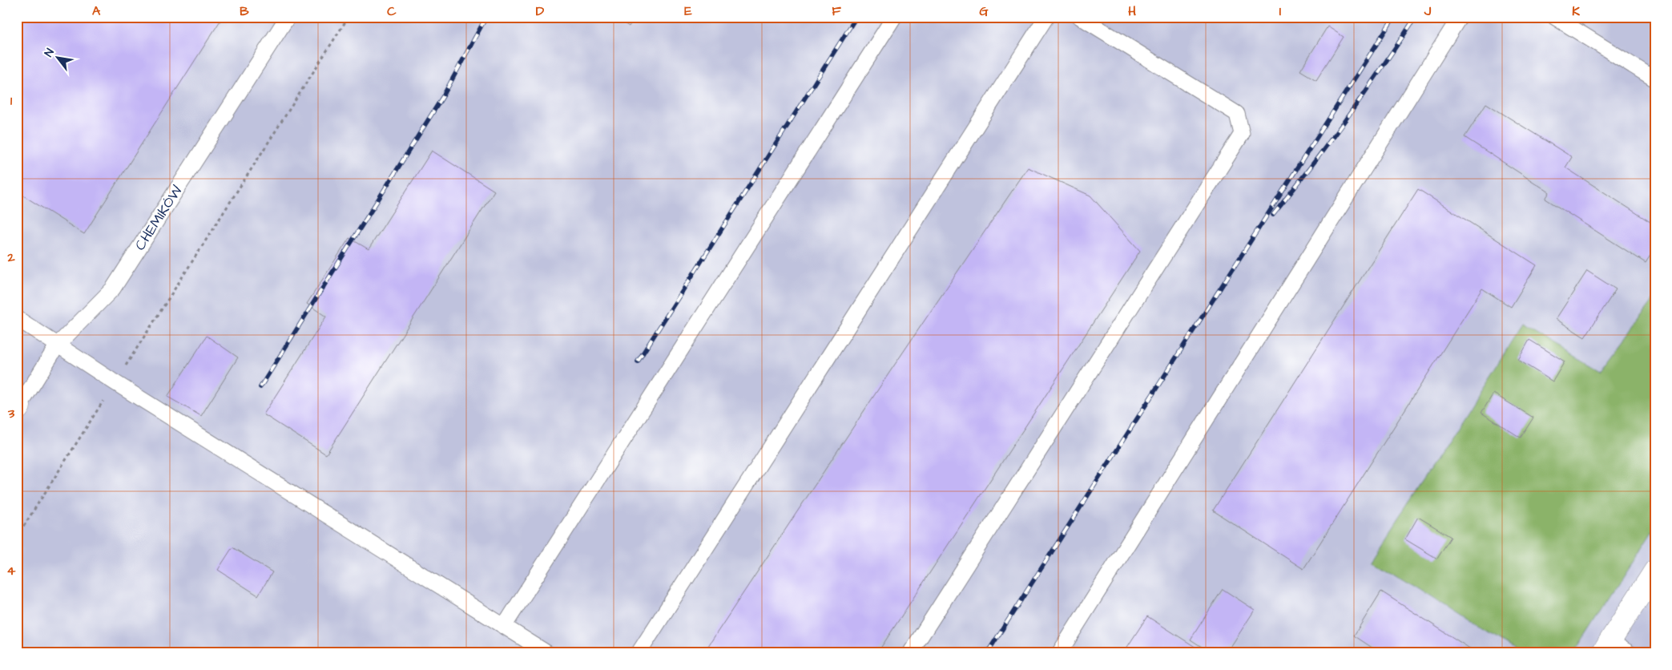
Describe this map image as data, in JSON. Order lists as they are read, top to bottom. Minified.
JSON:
{"streets":{"lane":["CHEMIKÓW"]},"north":"top left","grid":{"columns":["A","B","C","D","E","F","G","H","I","J","K"],"rows":["1","2","3","4"]}}
